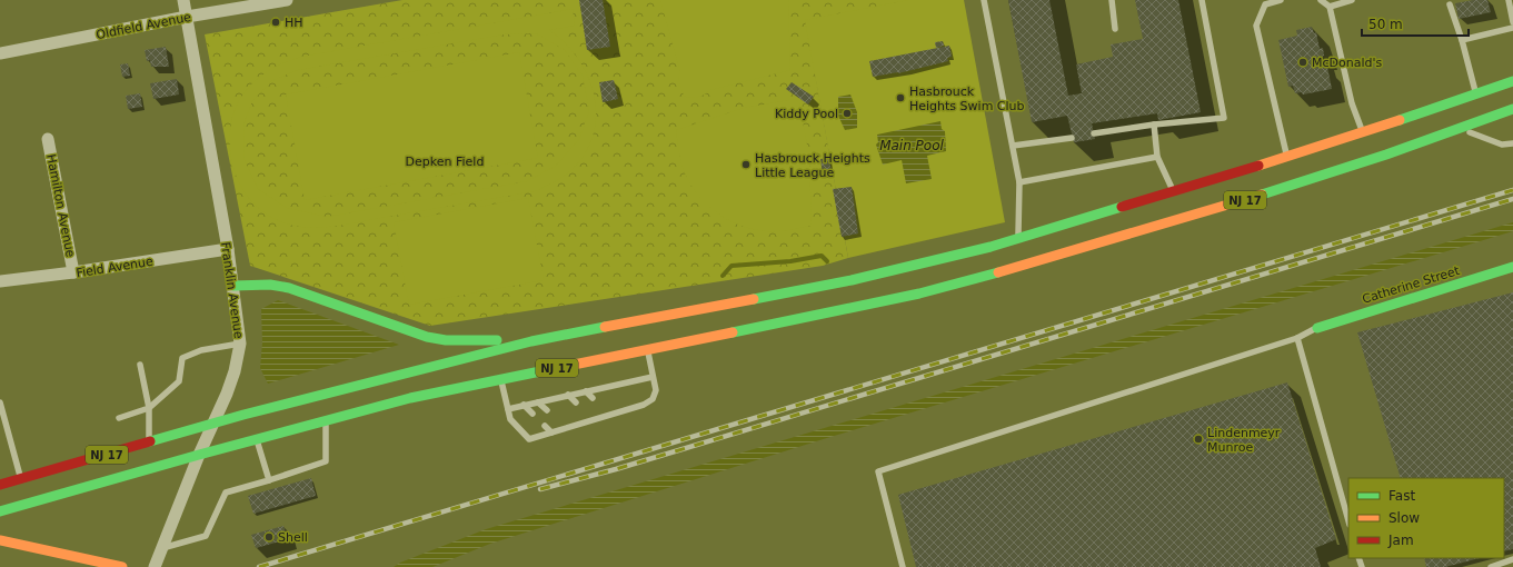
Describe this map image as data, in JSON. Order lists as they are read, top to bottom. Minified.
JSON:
{"streets":{"main road":["NJ 17","Catherine Street"],"street":["Oldfield Avenue","Hamilton Avenue","Field Avenue","Franklin Avenue"]},"crossings":[["Oldfield Avenue","Franklin Avenue"],["NJ 17","Franklin Avenue"],["Hamilton Avenue","Field Avenue"],["Field Avenue","Franklin Avenue"]],"water":["Main Pool"],"parks":["Depken Field"],"places":["HH","McDonald's","Hasbrouck Heights Swim Club","Kiddy Pool","Hasbrouck Heights Little League","Lindenmeyr Munroe","Shell"],"legend":["Fast","Slow","Jam"],"scale_bar":"50 m"}
